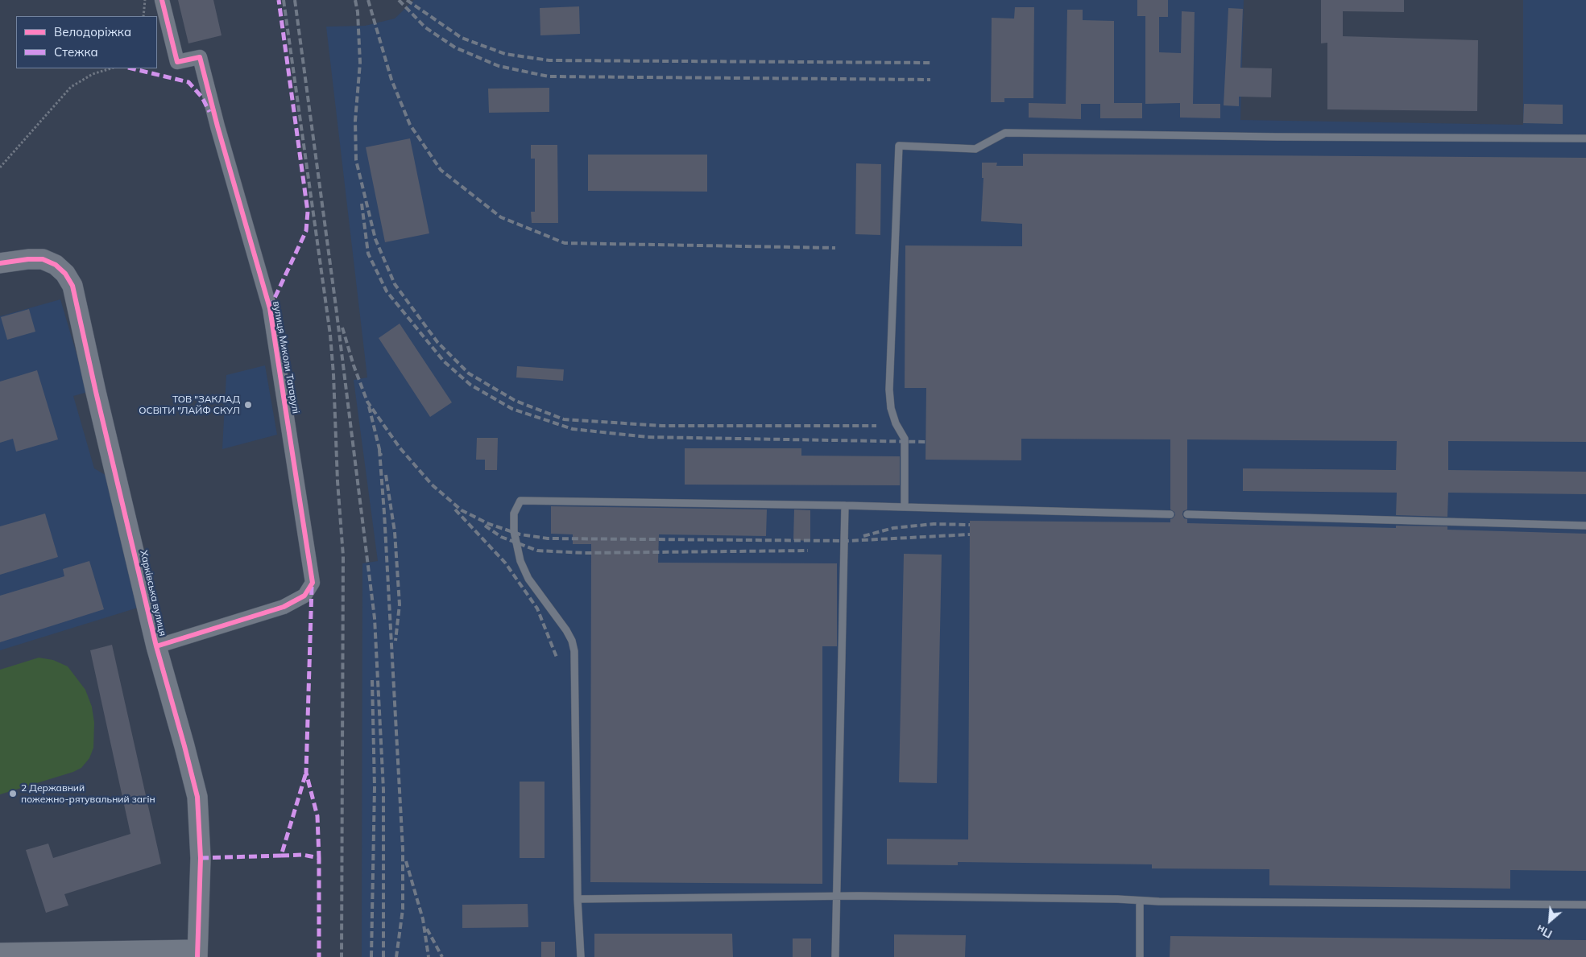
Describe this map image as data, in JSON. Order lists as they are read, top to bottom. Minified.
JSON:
{"streets":{"street":["вулиця Миколи Татарулі","Харківська вулиця"]},"crossings":[["вулиця Миколи Татарулі","Харківська вулиця"]],"places":["ТОВ \"ЗАКЛАД ОСВІТИ \"ЛАЙФ СКУЛ","2 Державний пожежно-рятувальний загін"],"legend":["Велодоріжка","Стежка"],"north":"bottom left"}
